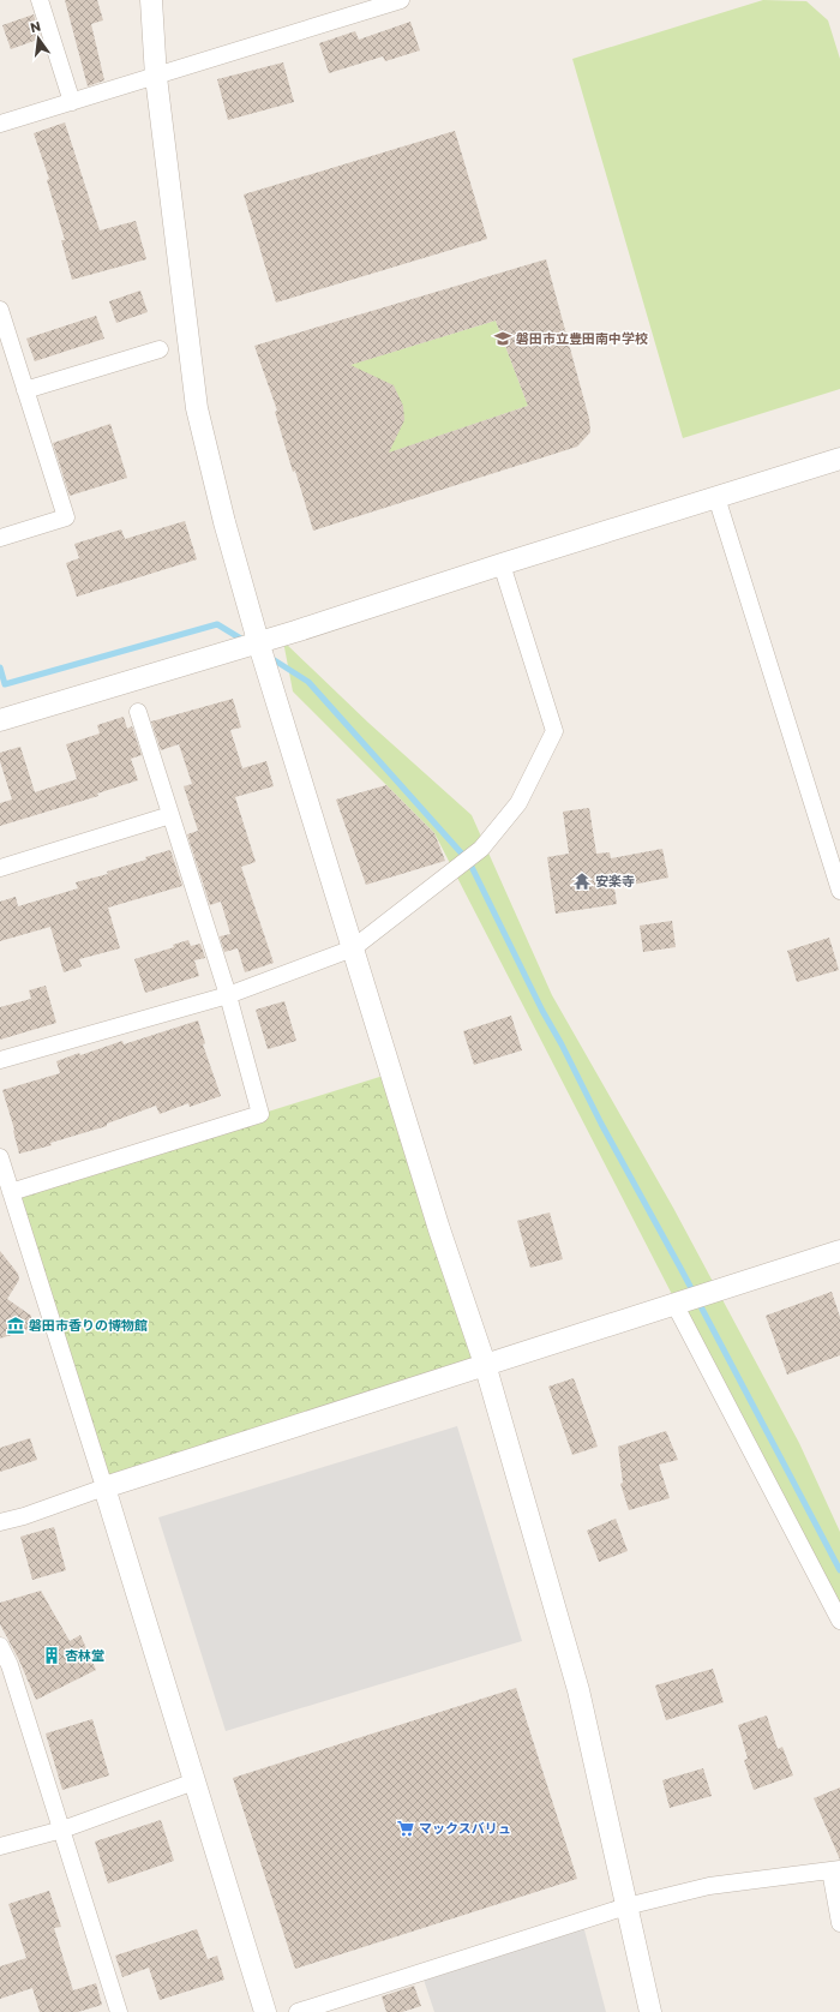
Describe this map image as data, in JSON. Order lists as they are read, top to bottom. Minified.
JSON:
{"places":{"school or university":["磐田市立豊田南中学校"],"temple":["安楽寺"],"museum":["磐田市香りの博物館"],"building":["杏林堂"],"supermarket":["マックスバリュ"]},"north":"top"}
